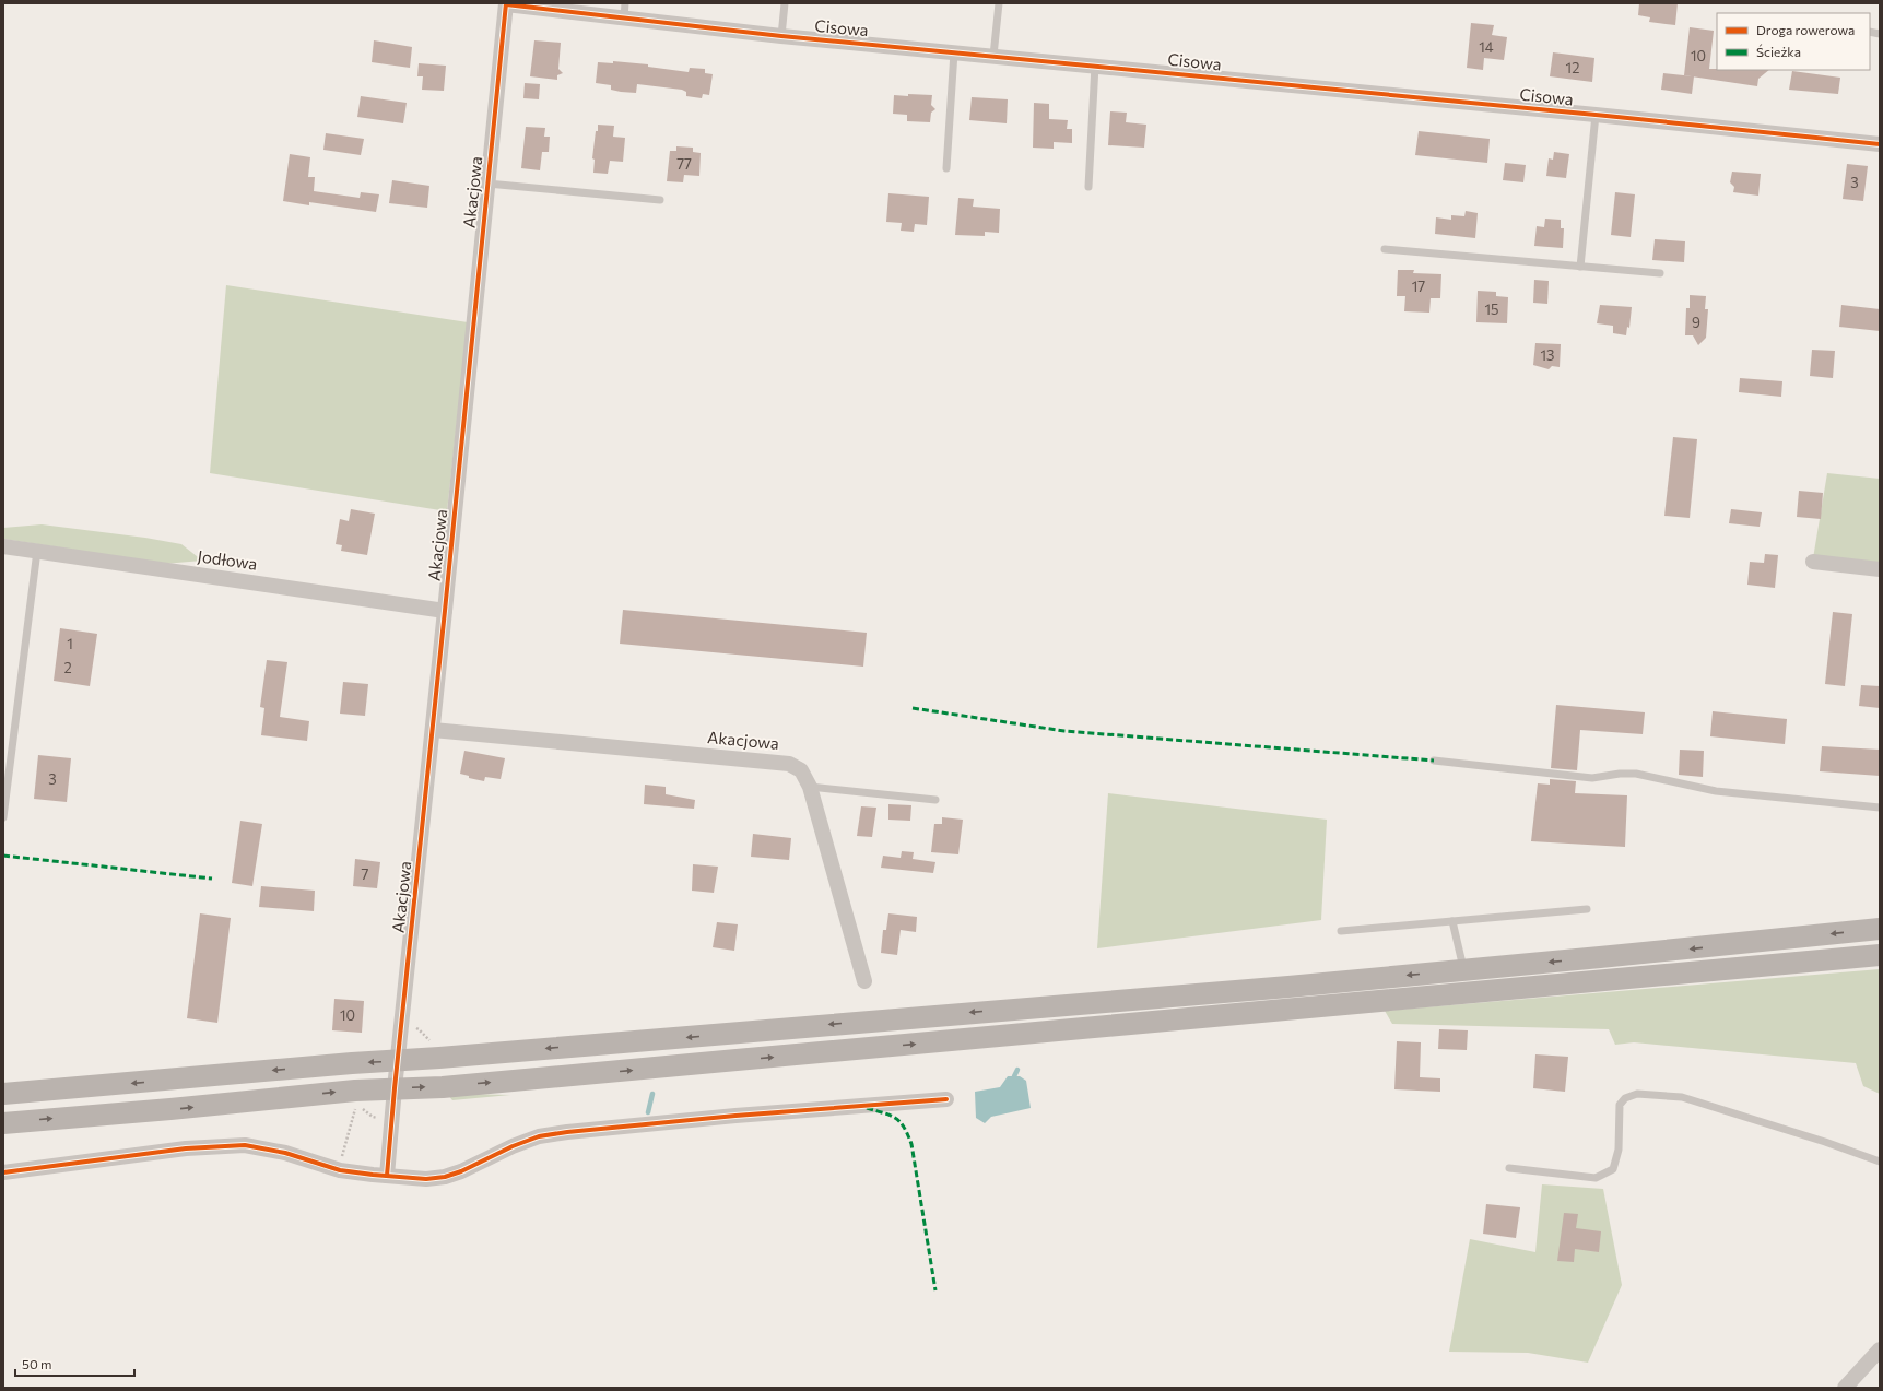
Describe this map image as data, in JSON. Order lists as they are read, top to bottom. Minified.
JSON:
{"streets":{"street":["Cisowa","Akacjowa","Jodłowa"]},"crossings":[["Cisowa","Akacjowa"],["Akacjowa","Jodłowa"]],"house_numbers":["14","10","12","77","3","17","15","9","13","1","2","3","7","10"],"legend":["Droga rowerowa","Ścieżka"],"scale_bar":"50 m"}
